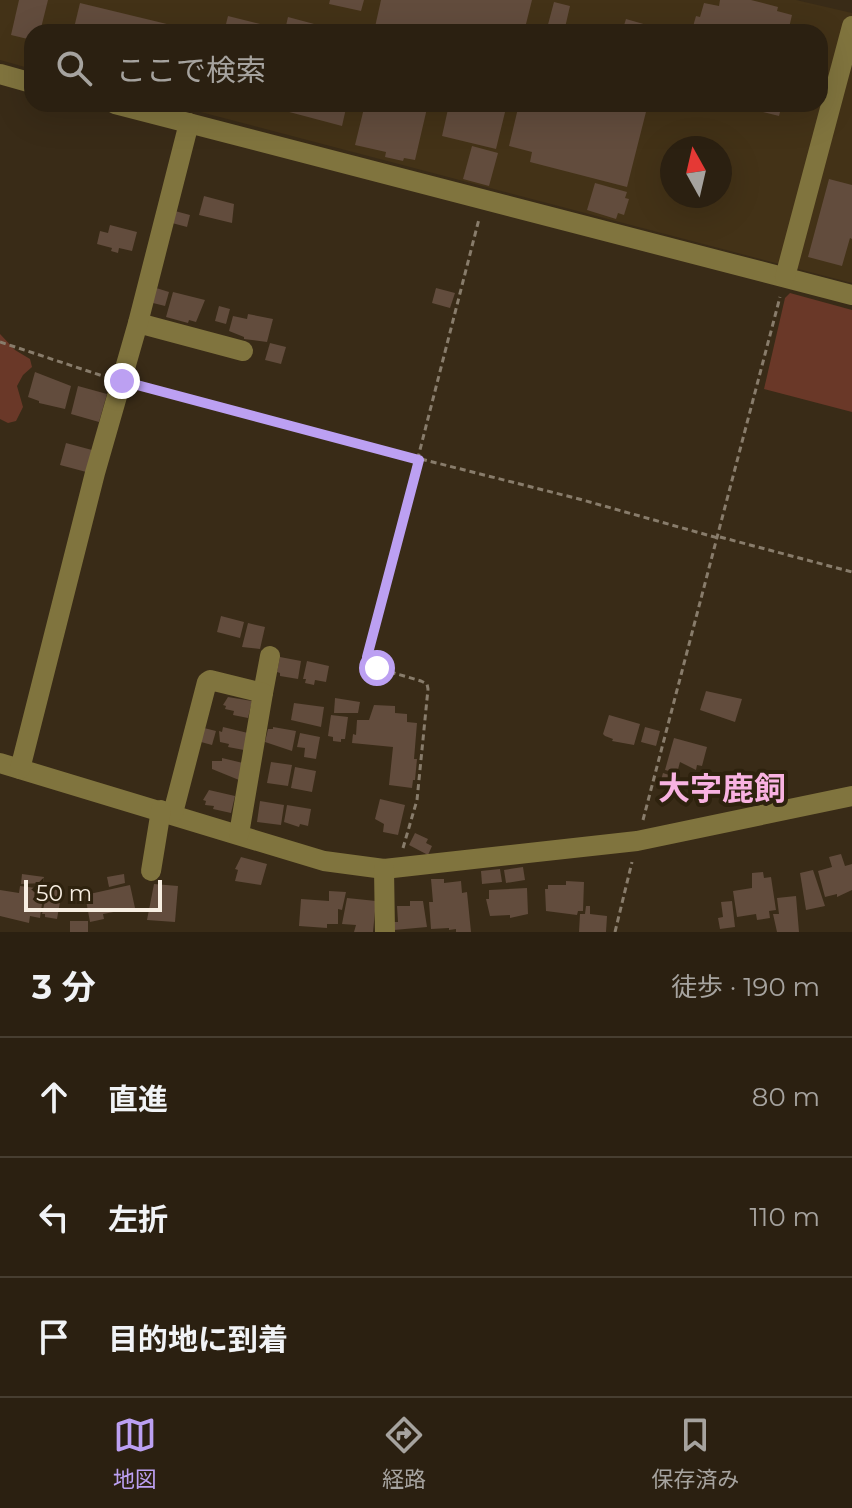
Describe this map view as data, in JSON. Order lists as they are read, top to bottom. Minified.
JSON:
{"districts":["大字鹿飼"],"scale_bar":"50 m","north":"top","page":{"search":"ここで検索","scale":"50 m","heading":["3 分","徒歩 · 190 m"],"list":[["直進","80 m"],["左折","110 m"],"目的地に到着"],"nav":["地図","経路","保存済み"]}}
